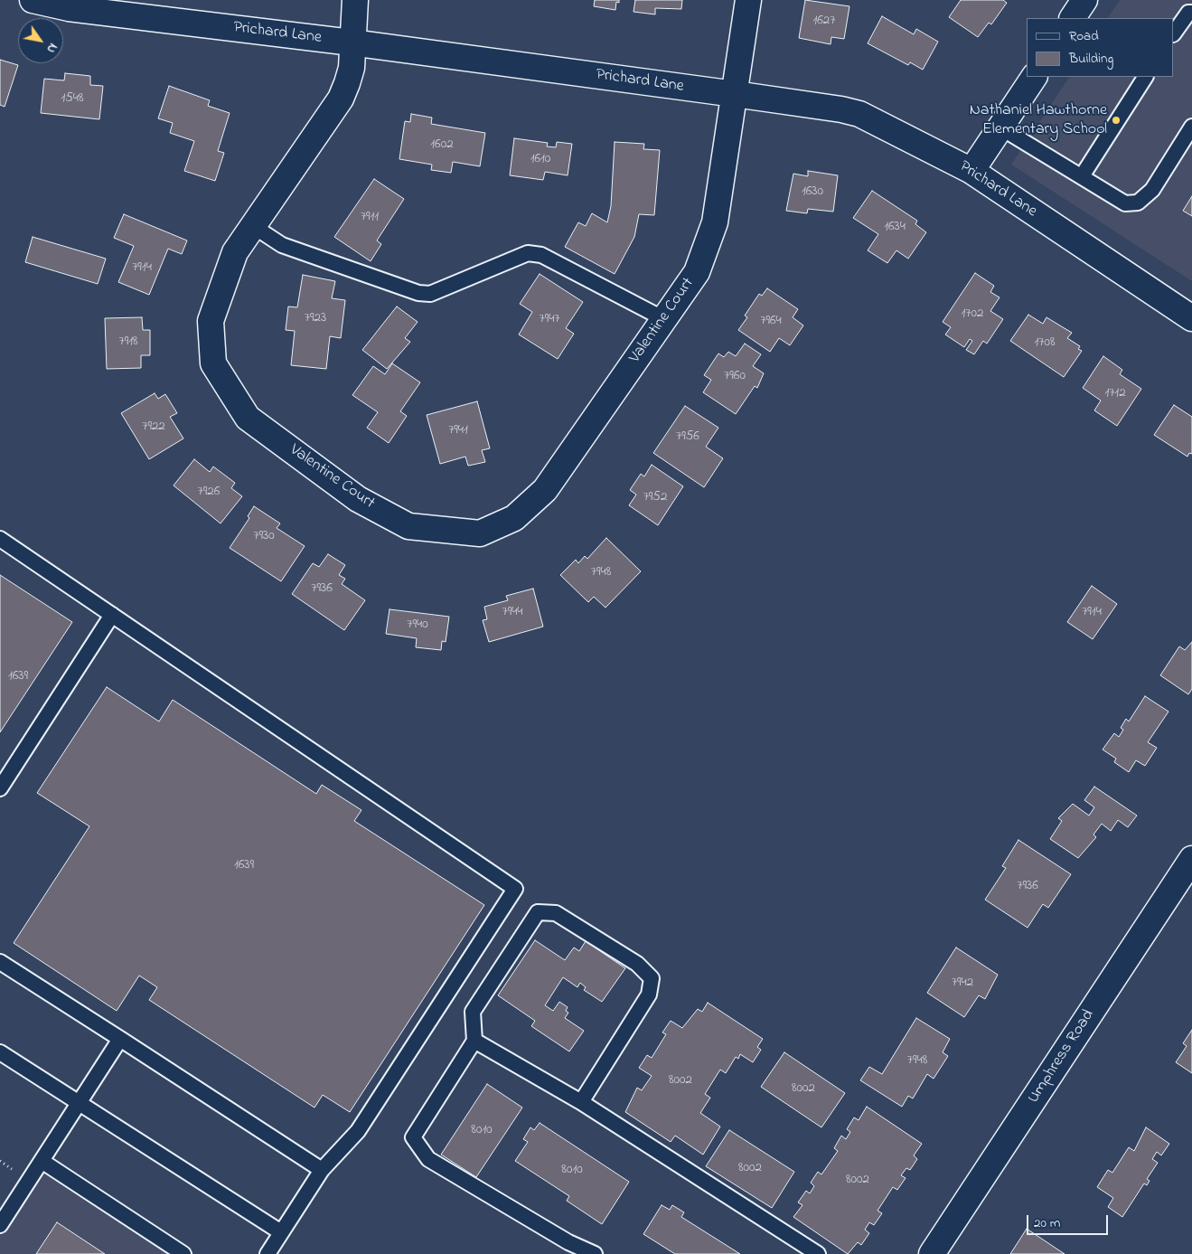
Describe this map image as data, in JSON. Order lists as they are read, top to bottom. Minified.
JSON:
{"streets":{"street":["Prichard Lane","Valentine Court","Umphress Road"]},"crossings":[["Prichard Lane","Valentine Court"]],"places":["Nathaniel Hawthorne Elementary School"],"house_numbers":["1627","1548","1602","1610","1630","7911","1634","7914","1702","7923","7947","7964","7918","1708","7960","1712","7922","7941","7956","7926","7952","7930","7948","7936","7944","7914","7940","1639","1639","7936","7942","7948","8002","8002","8010","8002","8010","8002"],"legend":["Road","Building"],"scale_bar":"20 m","north":"bottom right"}
